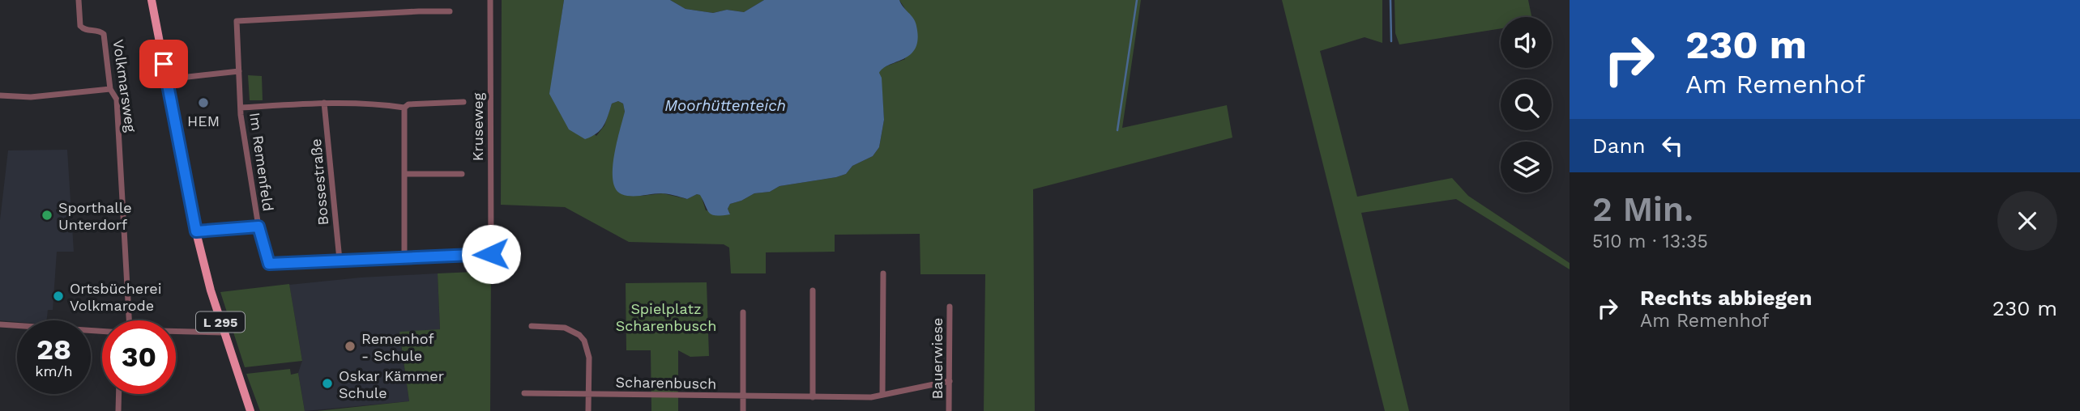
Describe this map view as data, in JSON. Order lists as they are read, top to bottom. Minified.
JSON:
{"streets":{"main road":["L 295"],"street":["Volkmarsweg","Kruseweg","Im Remenfeld","Bossestraße","Bauerwiese","Scharenbusch"]},"crossings":[["Im Remenfeld","L 295"],["Bauerwiese","Scharenbusch"]],"water":["Moorhüttenteich"],"parks":["Spielplatz Scharenbusch"],"places":["HEM","Sporthalle Unterdorf","Ortsbücherei Volkmarode","Remenhof - Schule","Oskar Kämmer Schule"],"page":{"turn":["230 m","Am Remenhof"],"then":"Dann","heading":["2 Min.","510 m · 13:35"],"list":[{"name":"Rechts abbiegen","note":"Am Remenhof","value":"230 m"}],"speed":"28 km/h","limit":"30"}}
